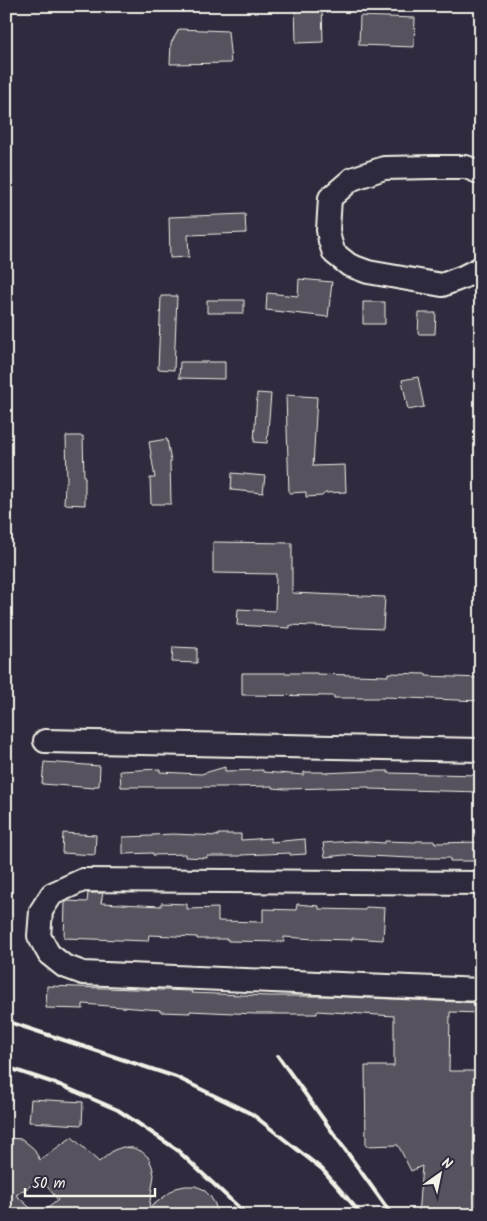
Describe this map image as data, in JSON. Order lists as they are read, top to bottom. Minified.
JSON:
{"scale_bar":"50 m","north":"top right"}
